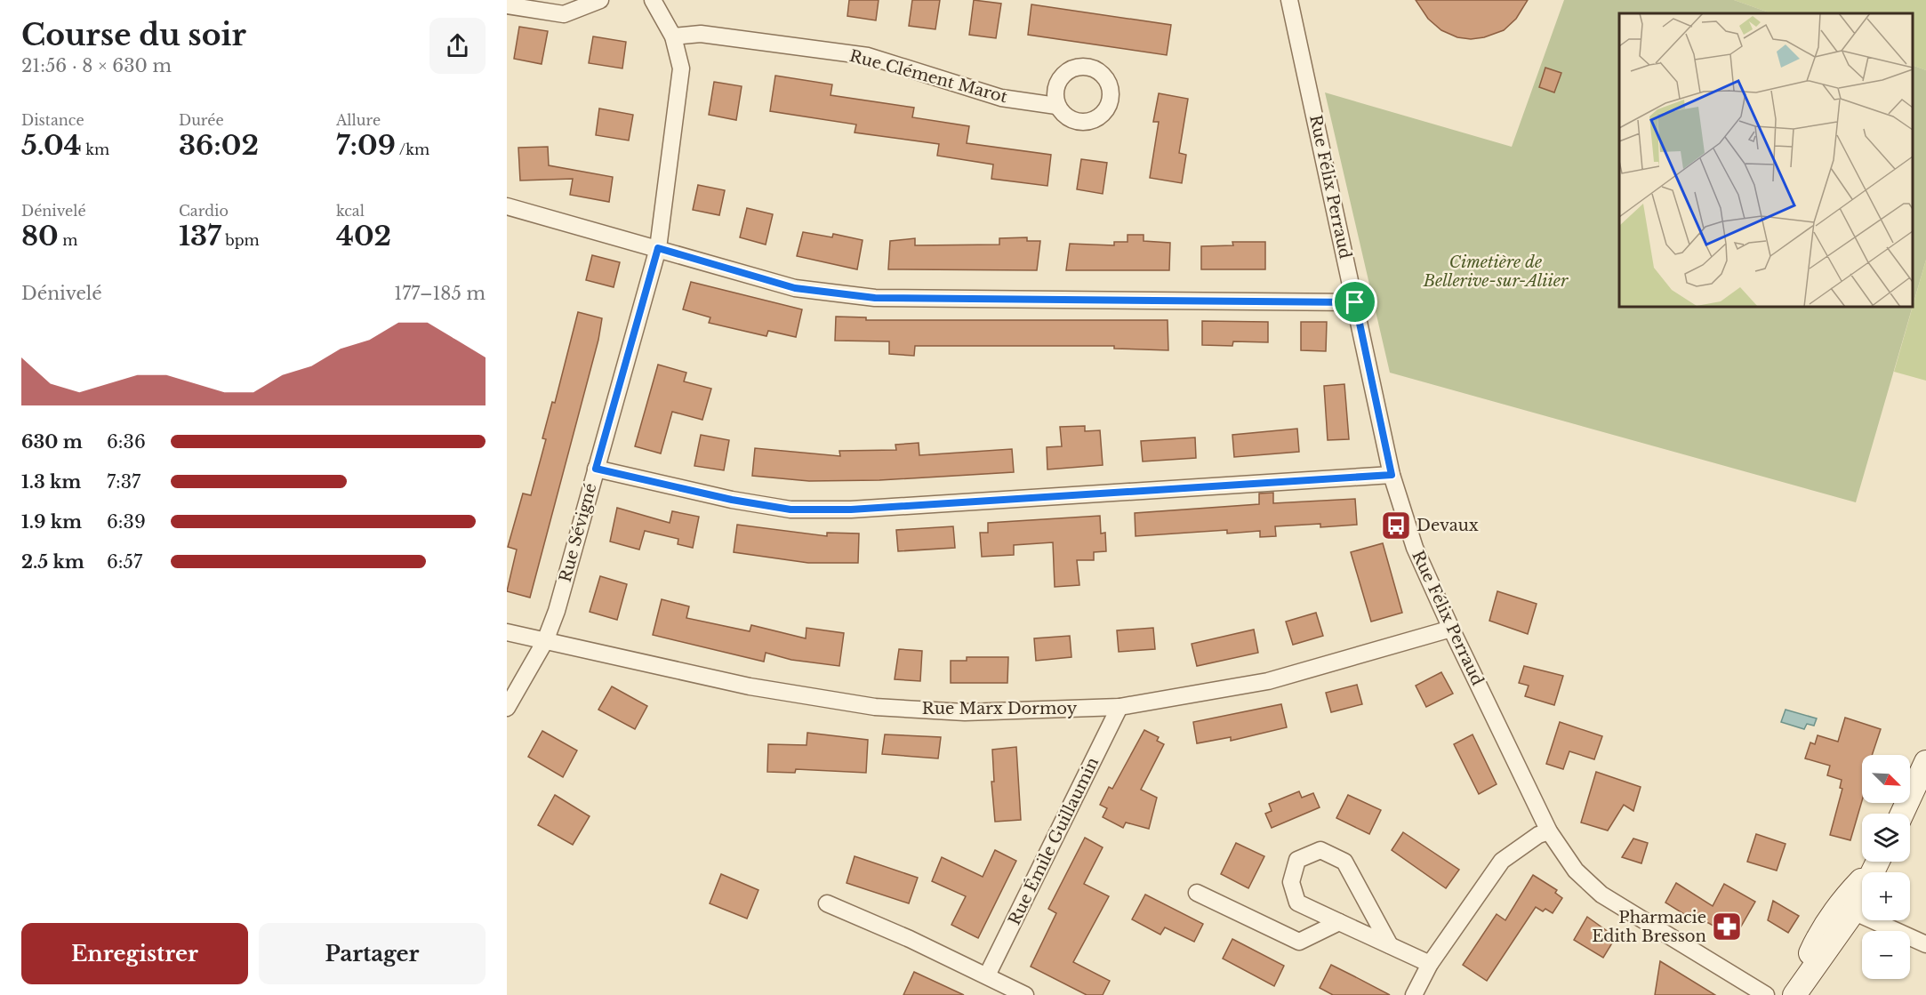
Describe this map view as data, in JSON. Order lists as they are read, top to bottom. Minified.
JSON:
{"streets":{"street":["Rue Clément Marot","Rue Félix Perraud","Rue Sévigné","Rue Marx Dormoy","Rue Émile Guillaumin"]},"crossings":[["Rue Clément Marot","Rue Sévigné"],["Rue Félix Perraud","Rue Marx Dormoy"],["Rue Sévigné","Rue Marx Dormoy"],["Rue Marx Dormoy","Rue Émile Guillaumin"]],"parks":["Cimetière de Bellerive-sur-Aliier"],"places":{"bus stop":["Devaux"],"pharmacy":["Pharmacie Edith Bresson"]},"north":"bottom right","page":{"heading":["Course du soir","21:56 · 8 × 630 m"],"stats":[["Distance","5.04 km"],["Durée","36:02"],["Allure","7:09 /km"],["Dénivelé","80 m"],["Cardio","137 bpm"],["kcal","402"]],"chart":["Dénivelé","177–185 m"],"list":[{"name":"630 m","note":"6:36"},{"name":"1.3 km","note":"7:37"},{"name":"1.9 km","note":"6:39"},{"name":"2.5 km","note":"6:57"}],"map_buttons":["+","−"],"buttons":["Enregistrer","Partager"]}}
